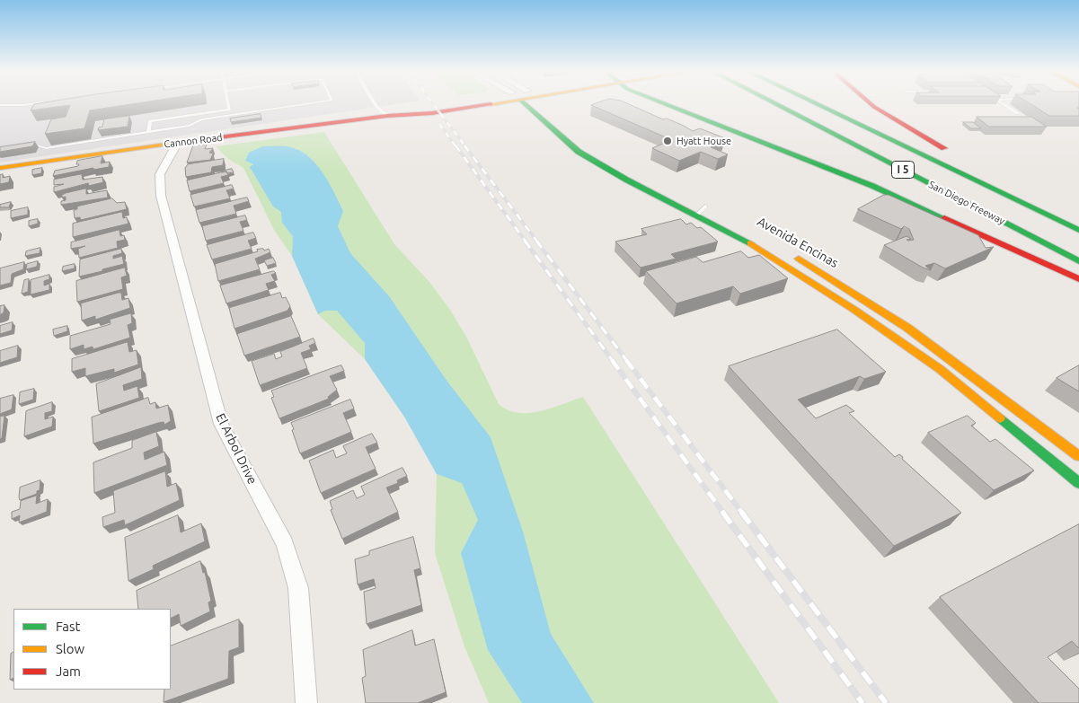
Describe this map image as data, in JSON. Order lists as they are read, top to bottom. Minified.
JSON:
{"streets":{"main road":["Cannon Road","I 5","San Diego Freeway","Avenida Encinas"],"street":["El Arbol Drive"]},"crossings":[["Cannon Road","El Arbol Drive"]],"places":["Hyatt House"],"legend":["Fast","Slow","Jam"]}
